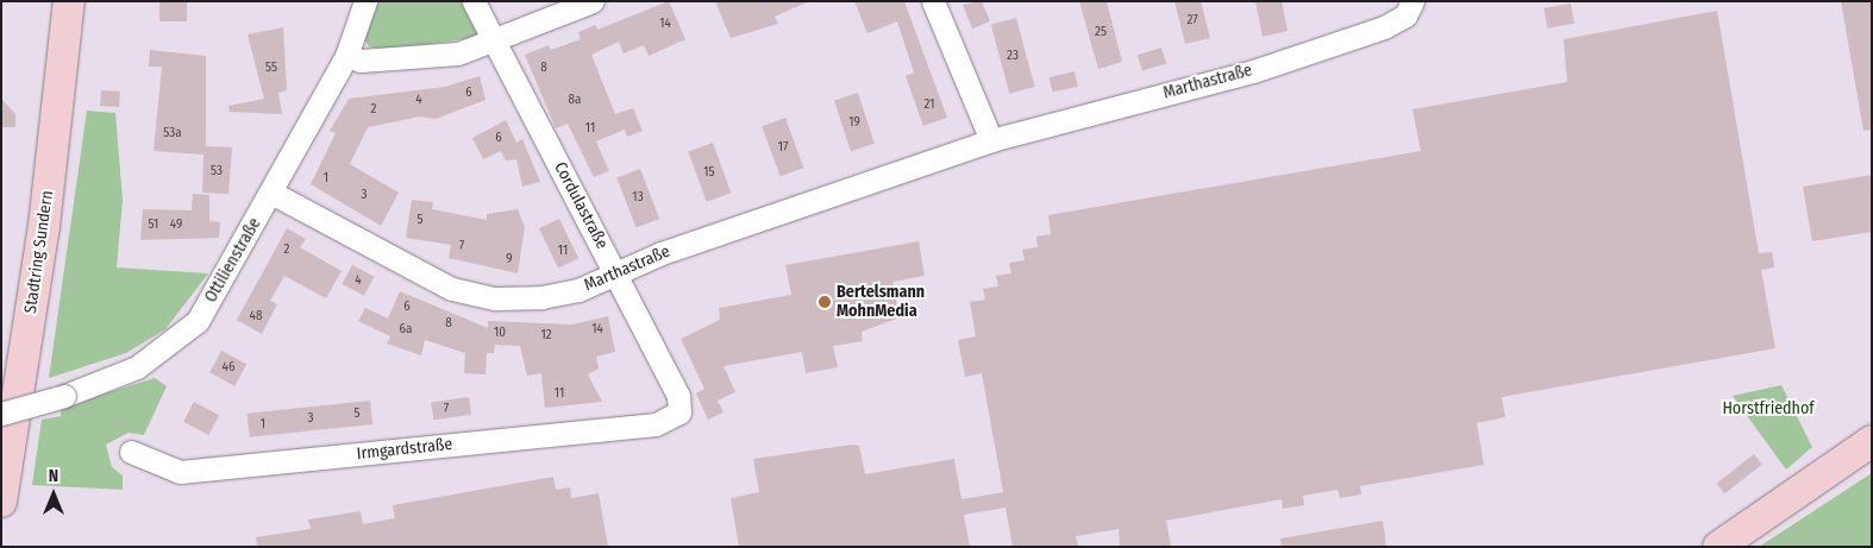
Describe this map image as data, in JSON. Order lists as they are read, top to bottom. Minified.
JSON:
{"streets":{"main road":["Stadtring Sundern"],"street":["Marthastraße","Cordulastraße","Ottilienstraße","Irmgardstraße"]},"crossings":[["Marthastraße","Cordulastraße"],["Marthastraße","Ottilienstraße"],["Cordulastraße","Irmgardstraße"]],"parks":["Horstfriedhof"],"places":["Bertelsmann MohnMedia"],"house_numbers":["27","14","25","23","55","8","6","4","8a","21","2","19","11","53a","6","17","53","15","1","3","13","5","51","49","7","2","11","9","4","6","48","8","6a","14","10","12","46","11","7","5","3","1"],"north":"top"}
